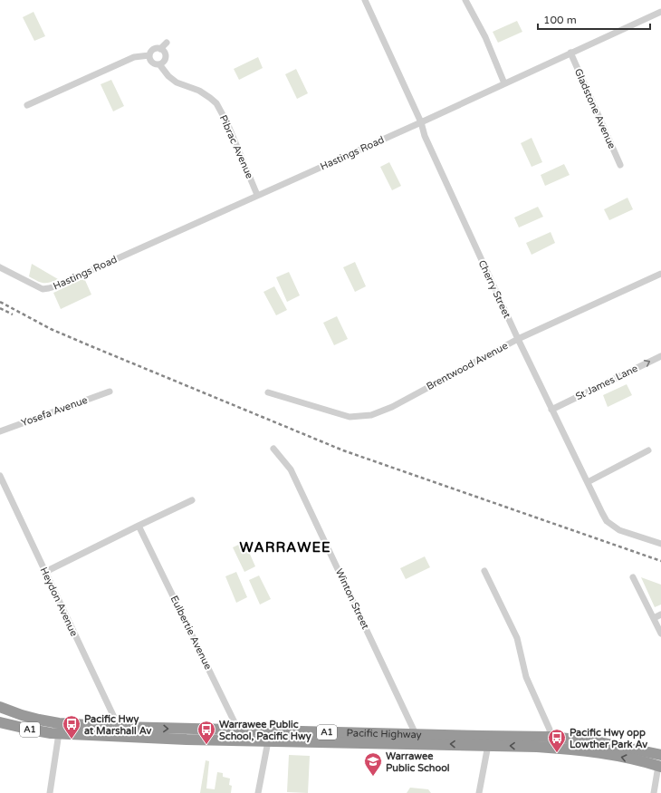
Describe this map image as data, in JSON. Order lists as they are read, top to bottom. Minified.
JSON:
{"streets":{"highway":["A1","Pacific Highway"],"street":["Gladstone Avenue","Pibrac Avenue","Hastings Road","Cherry Street","Brentwood Avenue","St James Lane","Yosefa Avenue","Winton Street","Heydon Avenue","Eulbertie Avenue"]},"crossings":[["Gladstone Avenue","Hastings Road"],["Pibrac Avenue","Hastings Road"],["Hastings Road","Cherry Street"],["Cherry Street","Brentwood Avenue"],["Cherry Street","St James Lane"],["Winton Street","Pacific Highway"],["Heydon Avenue","Pacific Highway"],["Eulbertie Avenue","Pacific Highway"]],"one_way":["St James Lane"],"districts":["WARRAWEE"],"places":{"bus stop":["Pacific Hwy at Marshall Av","Warrawee Public School, Pacific Hwy","Pacific Hwy opp Lowther Park Av"],"school or university":["Warrawee Public School"]},"scale_bar":"100 m"}
